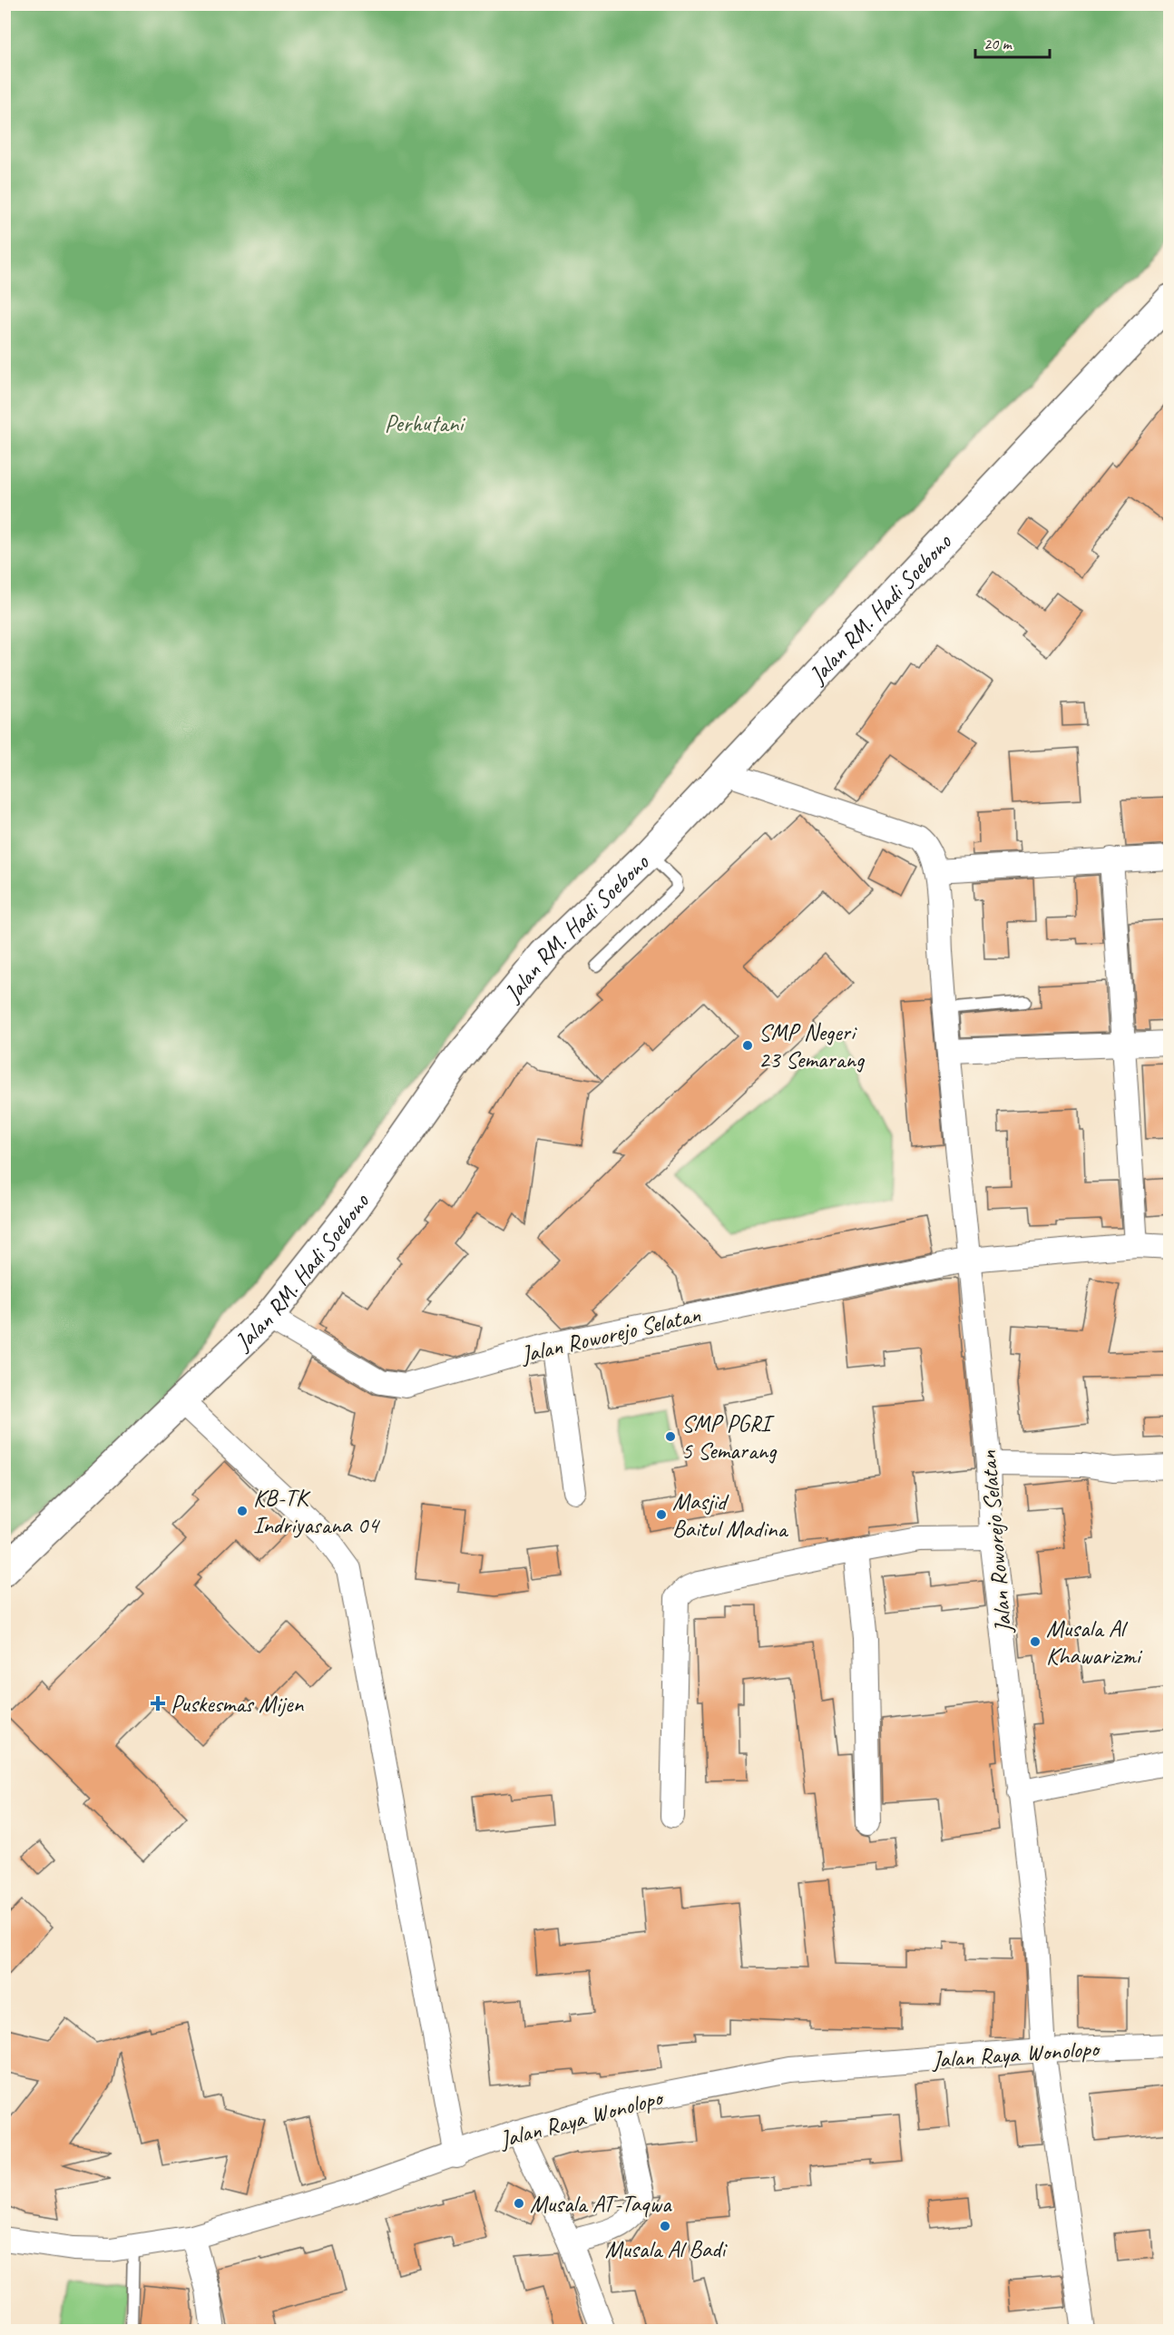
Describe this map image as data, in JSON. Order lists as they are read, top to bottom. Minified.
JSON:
{"streets":{"main road":["Jalan RM. Hadi Soebono"],"street":["Jalan Roworejo Selatan","Jalan Raya Wonolopo"]},"crossings":[["Jalan RM. Hadi Soebono","Jalan Roworejo Selatan"],["Jalan Roworejo Selatan","Jalan Raya Wonolopo"]],"parks":["Perhutani"],"places":{"other":["SMP Negeri 23 Semarang","SMP PGRI 5 Semarang","KB-TK Indriyasana 04","Masjid Baitul Madina","Musala Al Khawarizmi","Musala AT-Taqwa","Musala Al Badi"],"health":["Puskesmas Mijen"]},"scale_bar":"20 m"}
